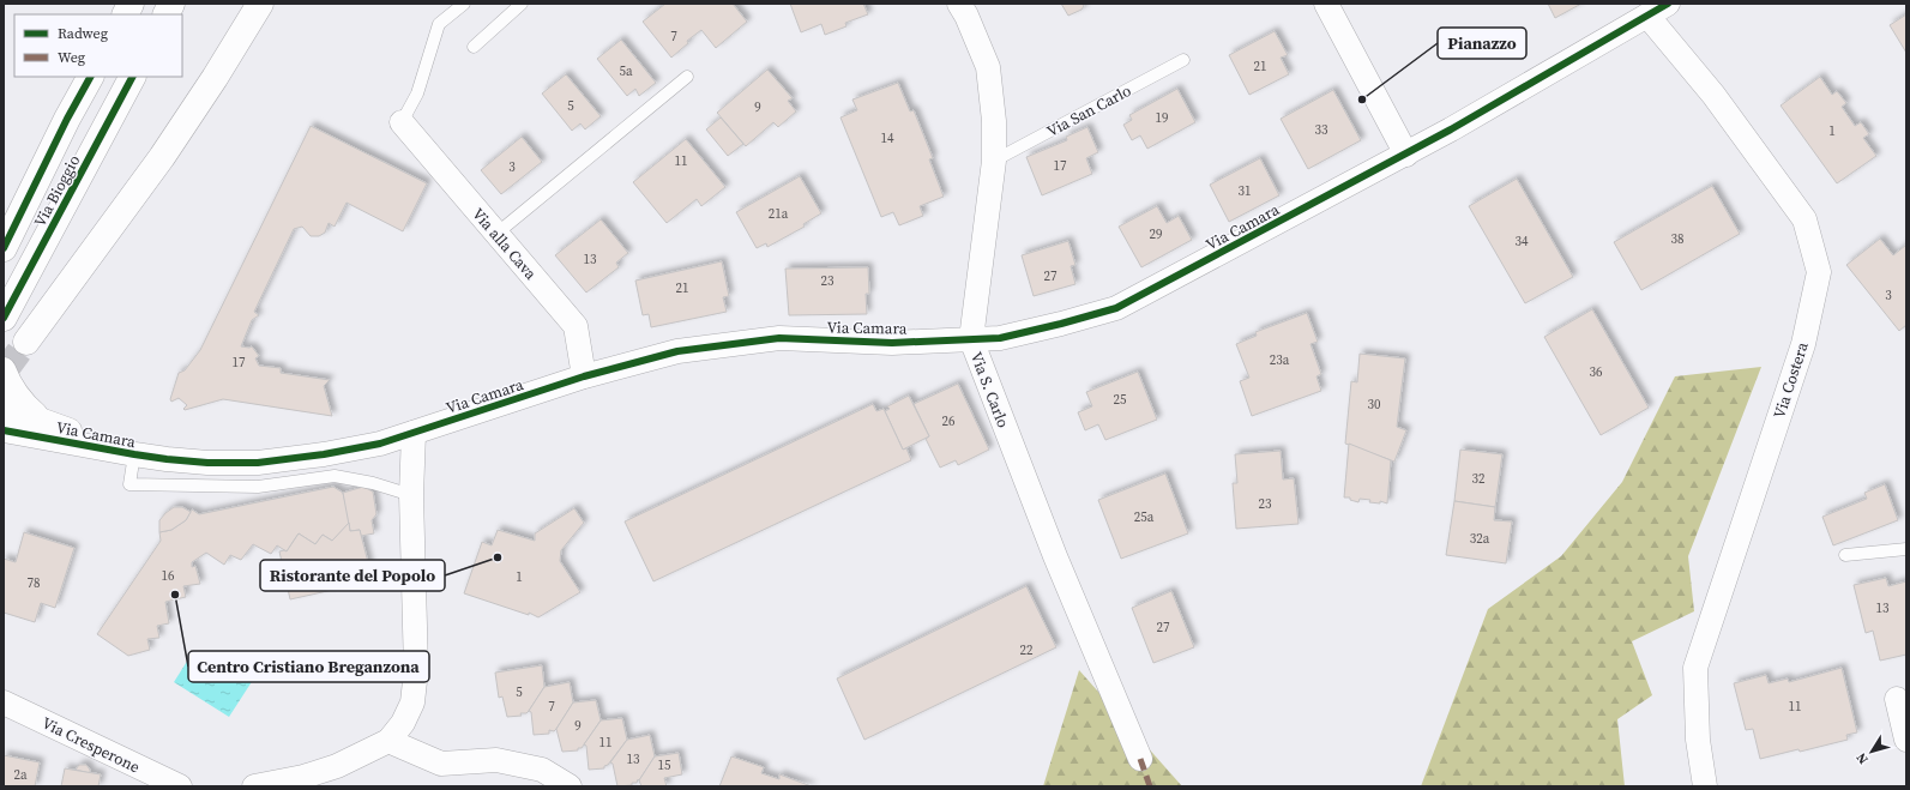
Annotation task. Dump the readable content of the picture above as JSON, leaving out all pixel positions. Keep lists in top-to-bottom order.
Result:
{
  "streets": {
    "main road": ["Via Bioggio"],
    "street": [
      "Via Camara",
      "Via alla Cava",
      "Via Costera",
      "Via S. Carlo",
      "Via Cresperone"
    ],
    "lane": ["Via San Carlo"]
  },
  "crossings": [
    ["Via San Carlo", "Via S. Carlo"],
    ["Via Camara", "Via alla Cava"],
    ["Via Camara", "Via Costera"],
    ["Via Camara", "Via S. Carlo"]
  ],
  "places": ["Pianazzo", "Ristorante del Popolo", "Centro Cristiano Breganzona"],
  "house_numbers": [
    "7",
    "21",
    "5a",
    "5",
    "9",
    "19",
    "33",
    "1",
    "14",
    "11",
    "17",
    "3",
    "31",
    "21a",
    "29",
    "38",
    "34",
    "13",
    "27",
    "23",
    "21",
    "3",
    "23a",
    "17",
    "36",
    "25",
    "30",
    "26",
    "32",
    "23",
    "25a",
    "32a",
    "16",
    "1",
    "78",
    "13",
    "27",
    "22",
    "5",
    "7",
    "11",
    "9",
    "11",
    "13",
    "15",
    "2a"
  ],
  "legend": ["Radweg", "Weg"],
  "north": "bottom left"
}
